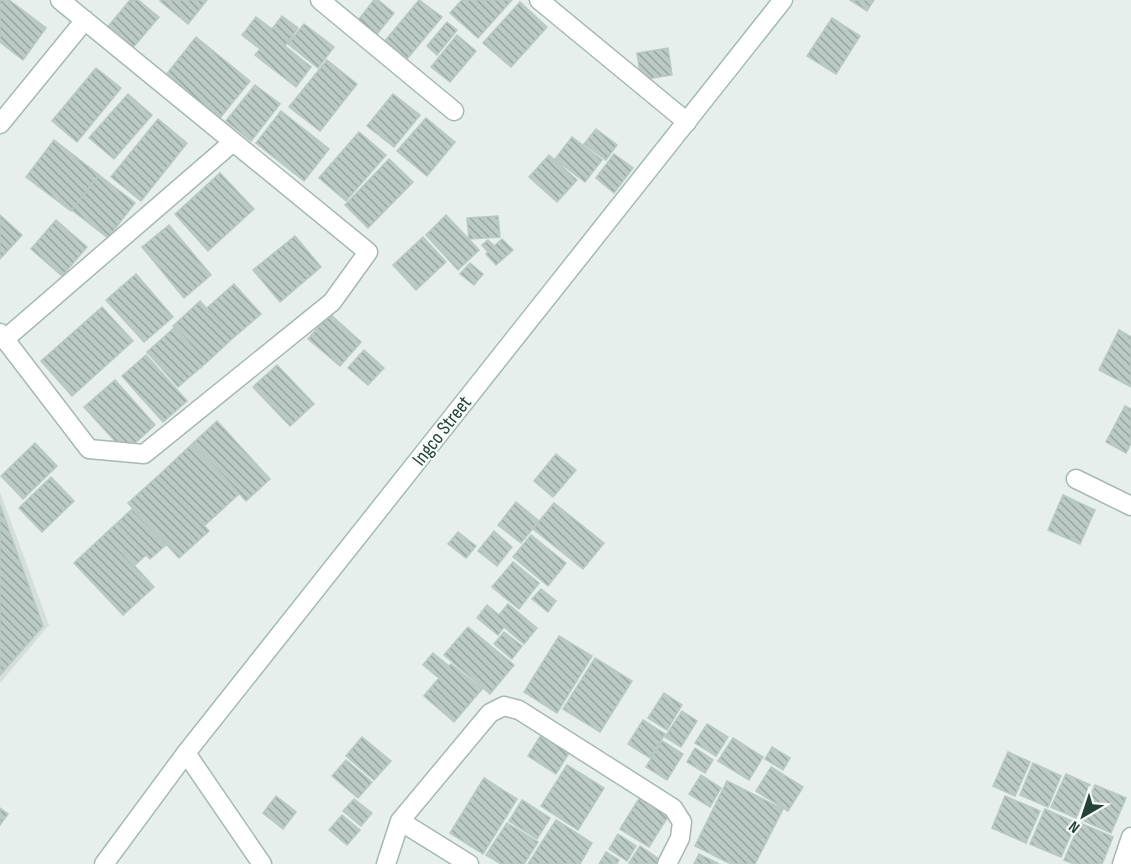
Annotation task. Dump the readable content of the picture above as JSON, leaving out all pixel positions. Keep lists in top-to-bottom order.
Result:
{
  "streets": {
    "street": ["Ingco Street"]
  },
  "north": "bottom left"
}
